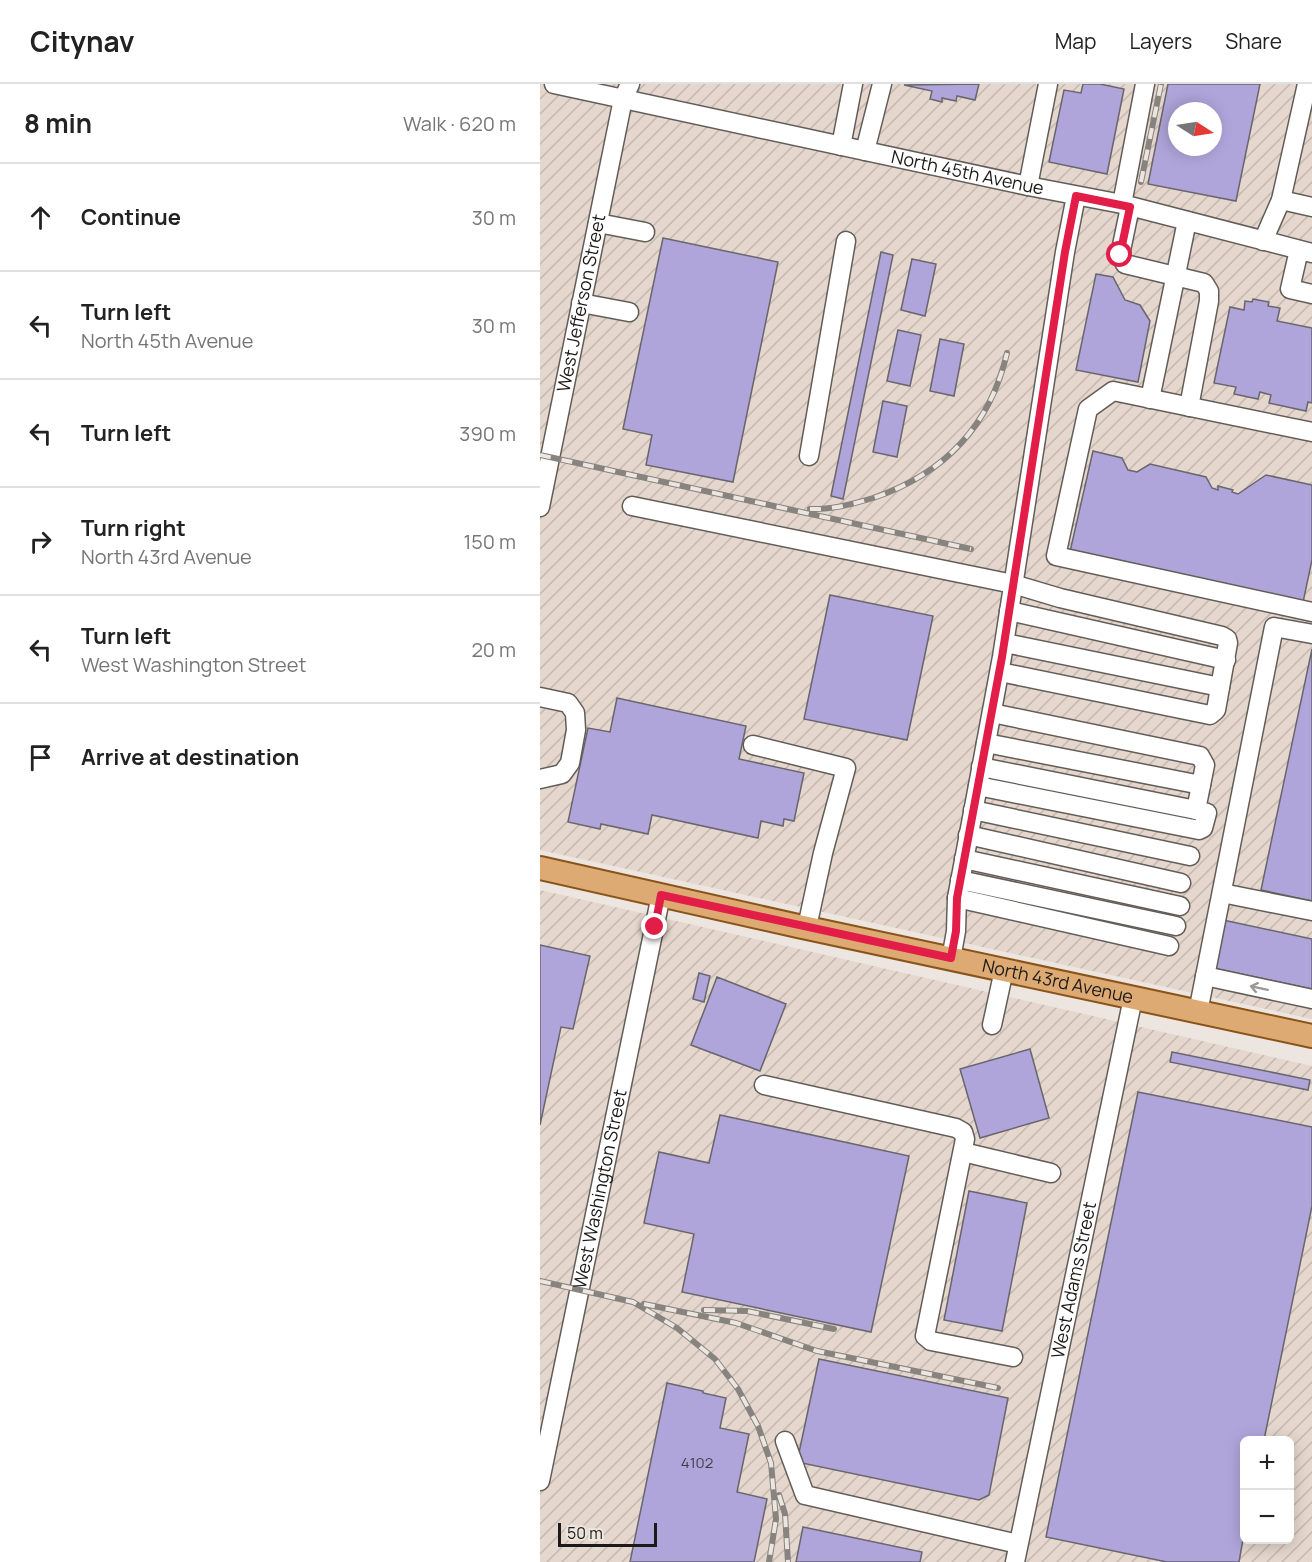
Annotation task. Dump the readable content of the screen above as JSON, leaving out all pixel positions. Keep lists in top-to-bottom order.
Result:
{
  "streets": {
    "main road": ["North 43rd Avenue"],
    "street": [
      "North 45th Avenue",
      "West Jefferson Street",
      "West Washington Street",
      "West Adams Street"
    ]
  },
  "crossings": [
    ["North 45th Avenue", "West Jefferson Street"],
    ["North 43rd Avenue", "West Washington Street"],
    ["North 43rd Avenue", "West Adams Street"]
  ],
  "house_numbers": ["4102"],
  "scale_bar": "50 m",
  "north": "right",
  "page": {
    "header": "Citynav",
    "nav": ["Map", "Layers", "Share"],
    "heading": ["8 min", "Walk · 620 m"],
    "list": [
      ["Continue", "30 m"],
      ["Turn left", "North 45th Avenue", "30 m"],
      ["Turn left", "390 m"],
      ["Turn right", "North 43rd Avenue", "150 m"],
      ["Turn left", "West Washington Street", "20 m"],
      "Arrive at destination"
    ],
    "map_buttons": ["+", "−"],
    "scale": "50 m"
  }
}
